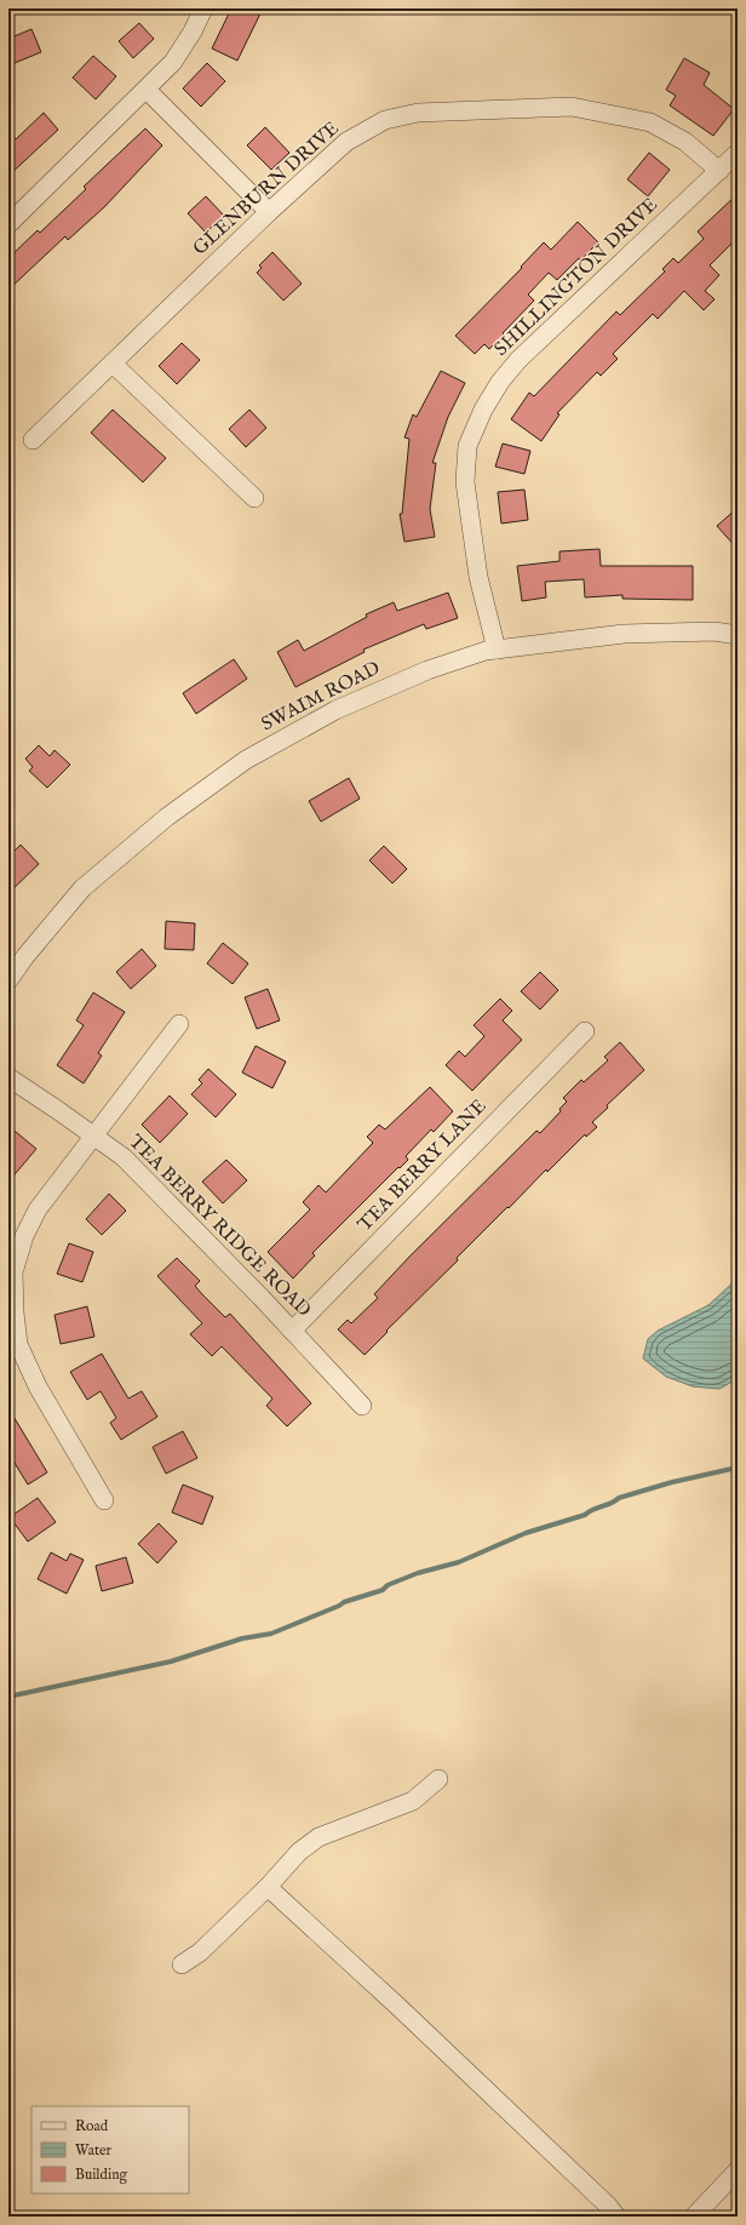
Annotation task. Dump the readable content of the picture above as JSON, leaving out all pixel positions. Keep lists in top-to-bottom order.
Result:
{
  "streets": {
    "street": [
      "GLENBURN DRIVE",
      "SHILLINGTON DRIVE",
      "SWAIM ROAD",
      "TEA BERRY LANE",
      "TEA BERRY RIDGE ROAD"
    ]
  },
  "crossings": [
    ["GLENBURN DRIVE", "SHILLINGTON DRIVE"],
    ["SHILLINGTON DRIVE", "SWAIM ROAD"],
    ["TEA BERRY LANE", "TEA BERRY RIDGE ROAD"]
  ],
  "legend": ["Road", "Water", "Building"]
}
